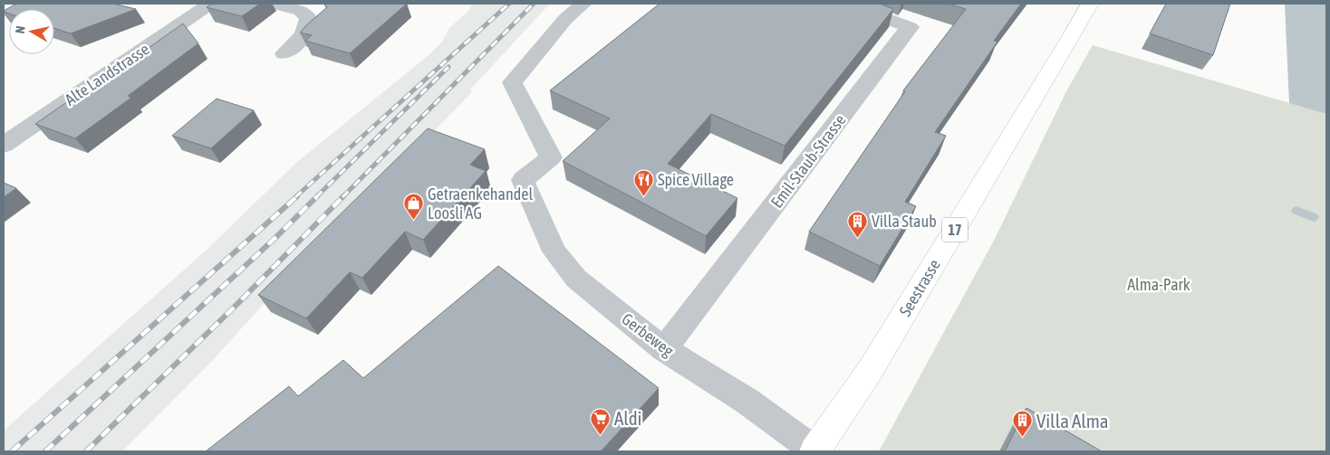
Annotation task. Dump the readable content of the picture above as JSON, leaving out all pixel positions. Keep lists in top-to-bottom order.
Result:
{
  "streets": {
    "main road": ["17", "Seestrasse"],
    "street": ["Alte Landstrasse", "Emil-Staub-Strasse", "Gerbeweg"]
  },
  "crossings": [
    ["Emil-Staub-Strasse", "Gerbeweg"],
    ["Seestrasse", "Gerbeweg"]
  ],
  "parks": ["Alma-Park"],
  "places": {
    "restaurant": ["Spice Village"],
    "shop": ["Getraenkehandel Loosli AG"],
    "building": ["Villa Staub", "Villa Alma"],
    "supermarket": ["Aldi"]
  },
  "north": "left"
}
